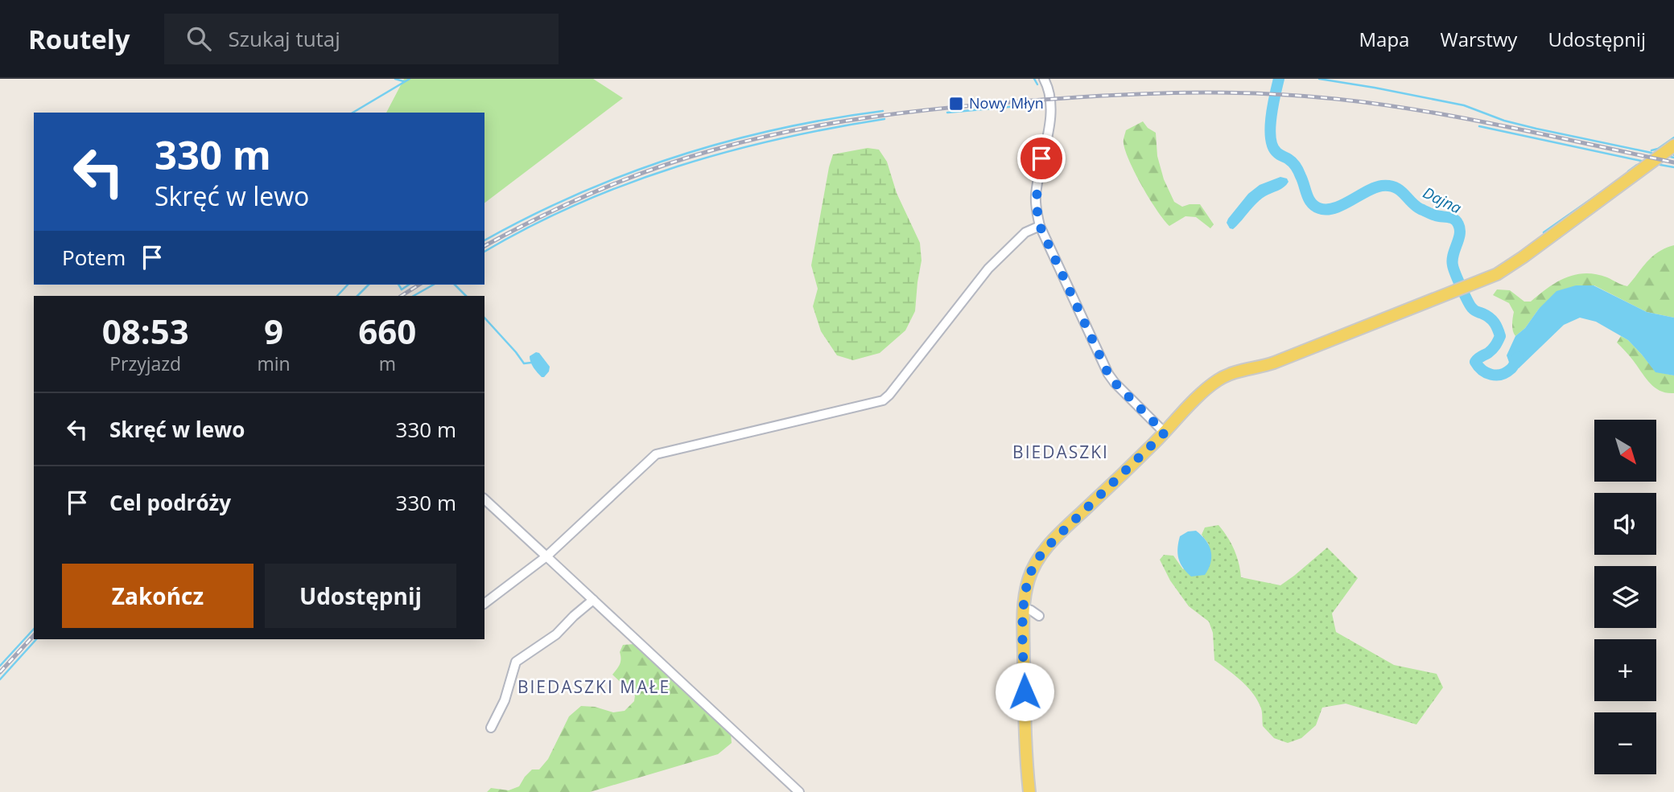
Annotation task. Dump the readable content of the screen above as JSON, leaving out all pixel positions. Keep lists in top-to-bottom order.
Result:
{
  "districts": ["BIEDASZKI", "BIEDASZKI MAŁE"],
  "water": ["Dajna"],
  "places": {
    "transit": ["Nowy Młyn"]
  },
  "north": "bottom right",
  "page": {
    "header": "Routely",
    "search": "Szukaj tutaj",
    "nav": ["Mapa", "Warstwy", "Udostępnij"],
    "turn": ["330 m", "Skręć w lewo"],
    "then": "Potem",
    "eta": [
      "08:53",
      "Przyjazd",
      "9",
      "min",
      "660",
      "m"
    ],
    "list": [
      {
        "name": "Skręć w lewo",
        "value": "330 m"
      },
      {
        "name": "Cel podróży",
        "value": "330 m"
      }
    ],
    "map_buttons": ["+", "−"],
    "buttons": ["Zakończ", "Udostępnij"]
  }
}
